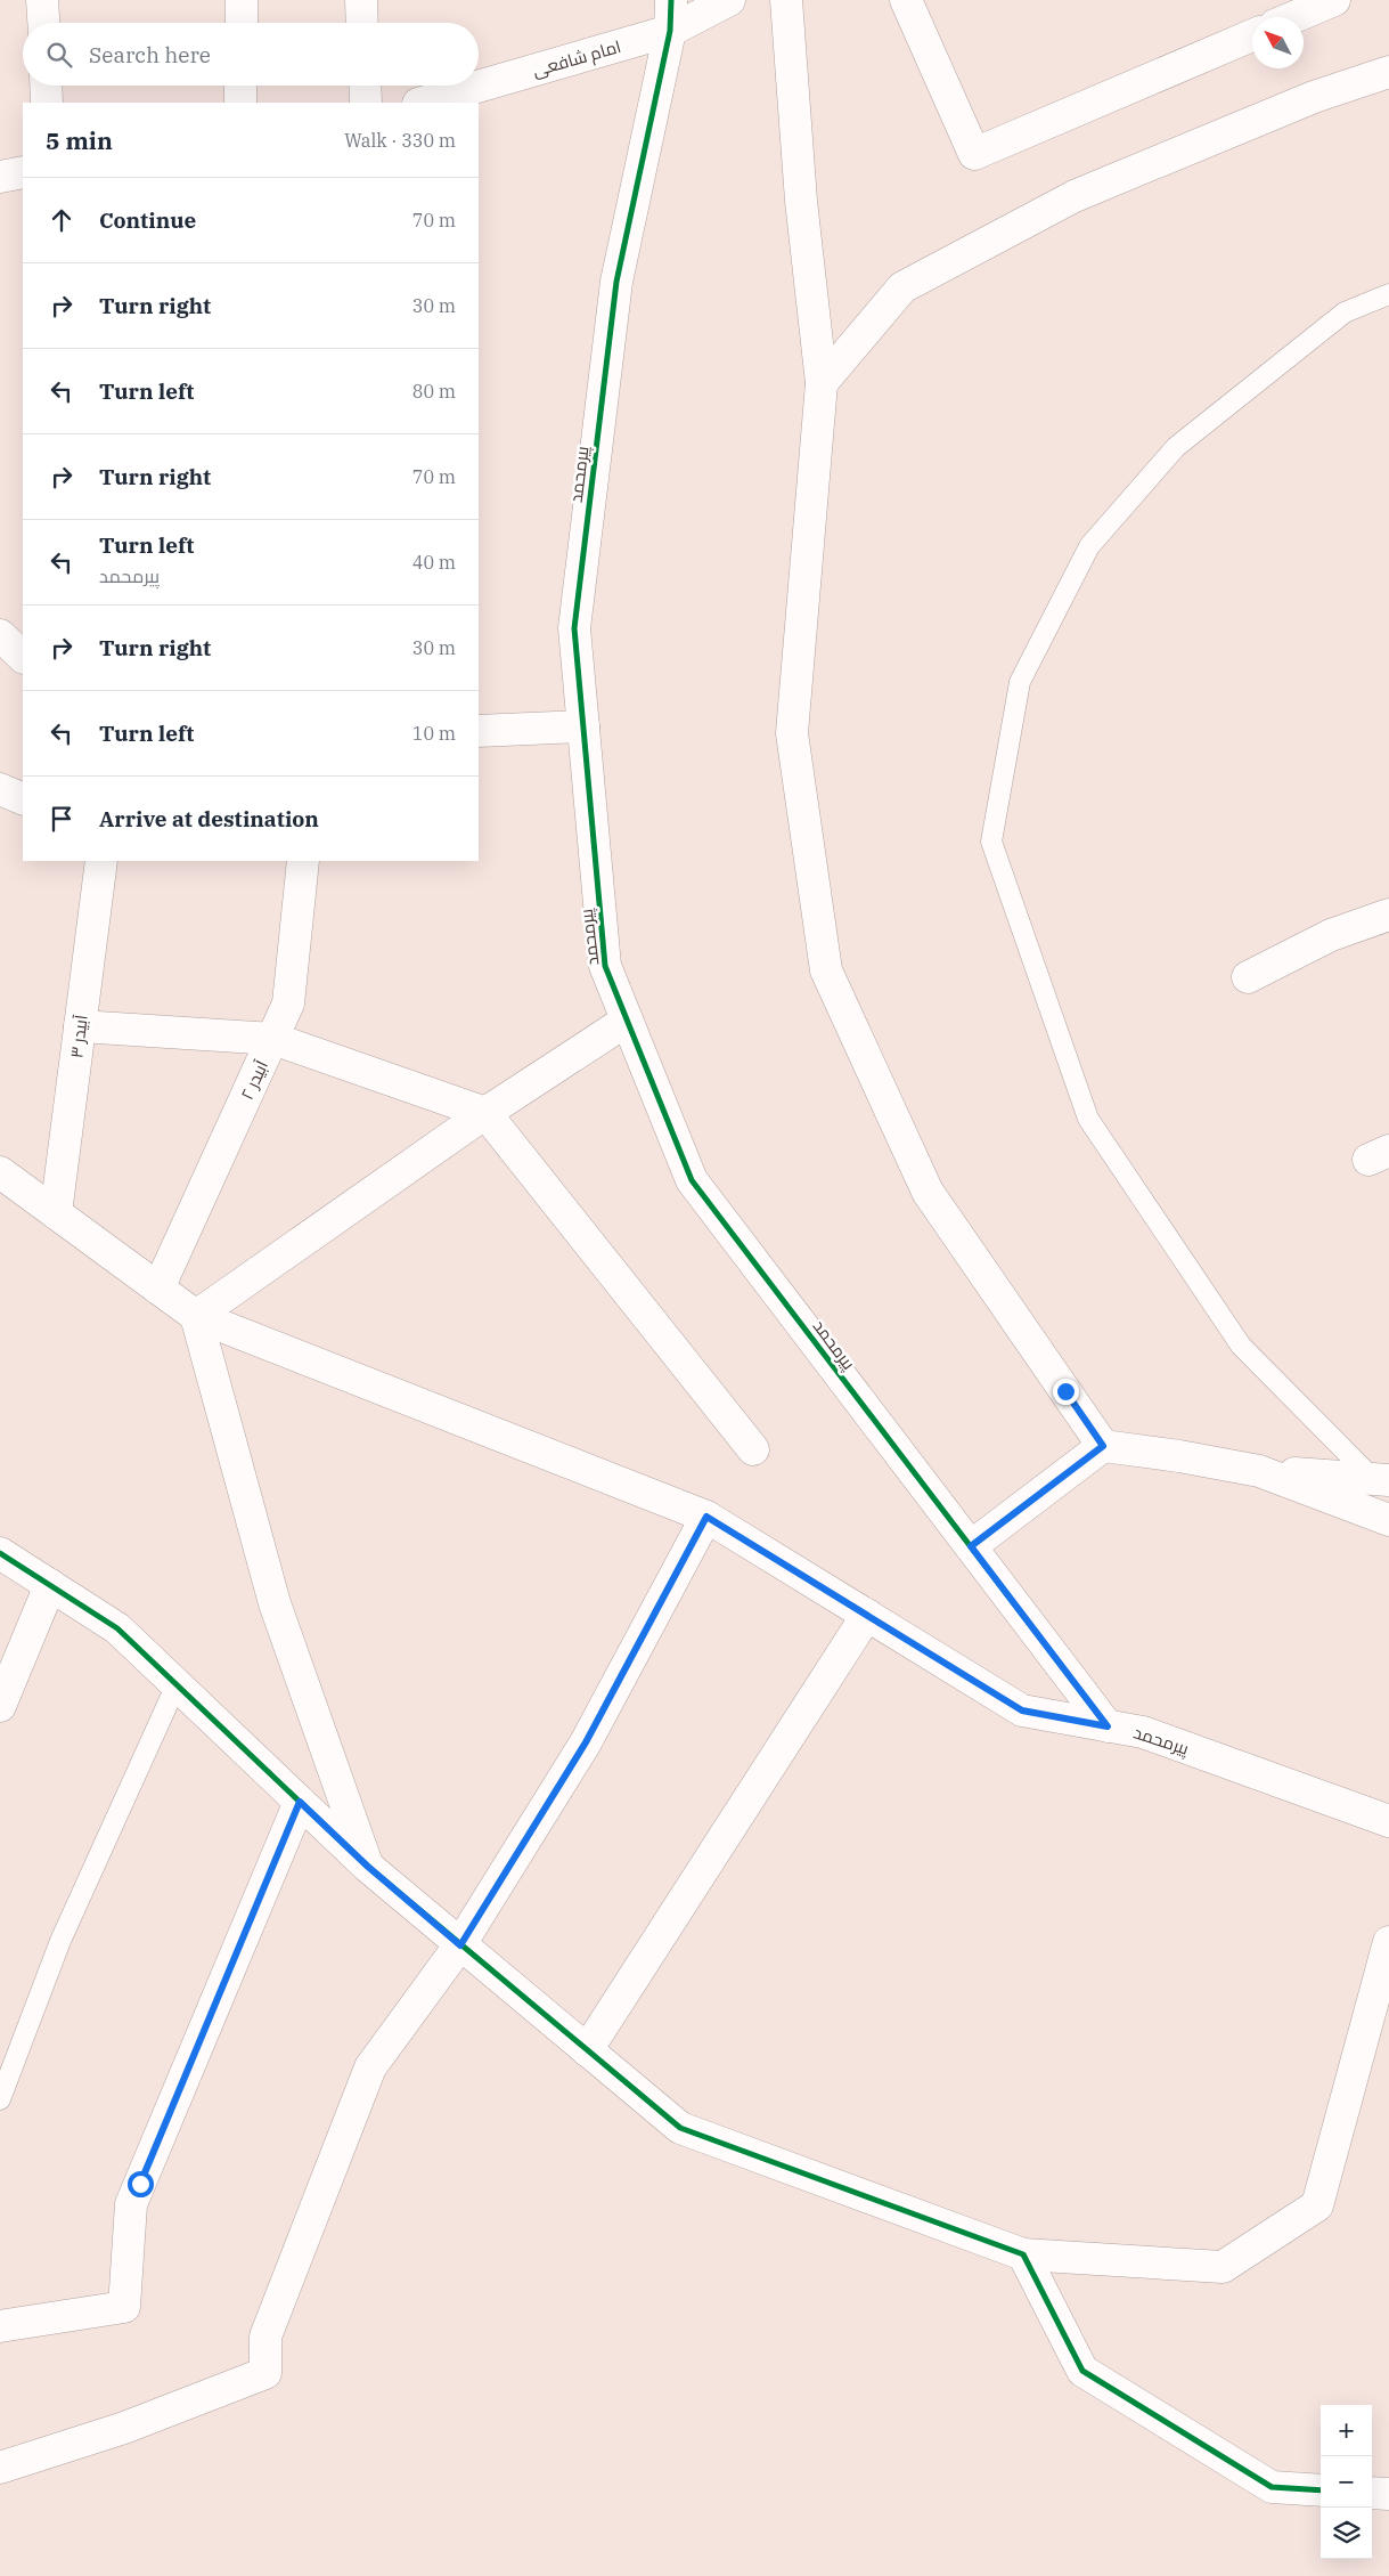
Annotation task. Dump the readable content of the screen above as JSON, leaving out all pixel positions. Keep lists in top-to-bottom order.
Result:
{
  "streets": {
    "street": [
      "امام شافعی",
      "پیرمحمد",
      "آبیدر ۳",
      "آبیدر ۲"
    ]
  },
  "crossings": [
    ["امام شافعی", "پیرمحمد"]
  ],
  "north": "top left",
  "page": {
    "search": "Search here",
    "heading": ["5 min", "Walk · 330 m"],
    "list": [
      ["Continue", "70 m"],
      ["Turn right", "30 m"],
      ["Turn left", "80 m"],
      ["Turn right", "70 m"],
      ["Turn left", "پیرمحمد", "40 m"],
      ["Turn right", "30 m"],
      ["Turn left", "10 m"],
      "Arrive at destination"
    ],
    "map_buttons": ["+", "−"]
  }
}
